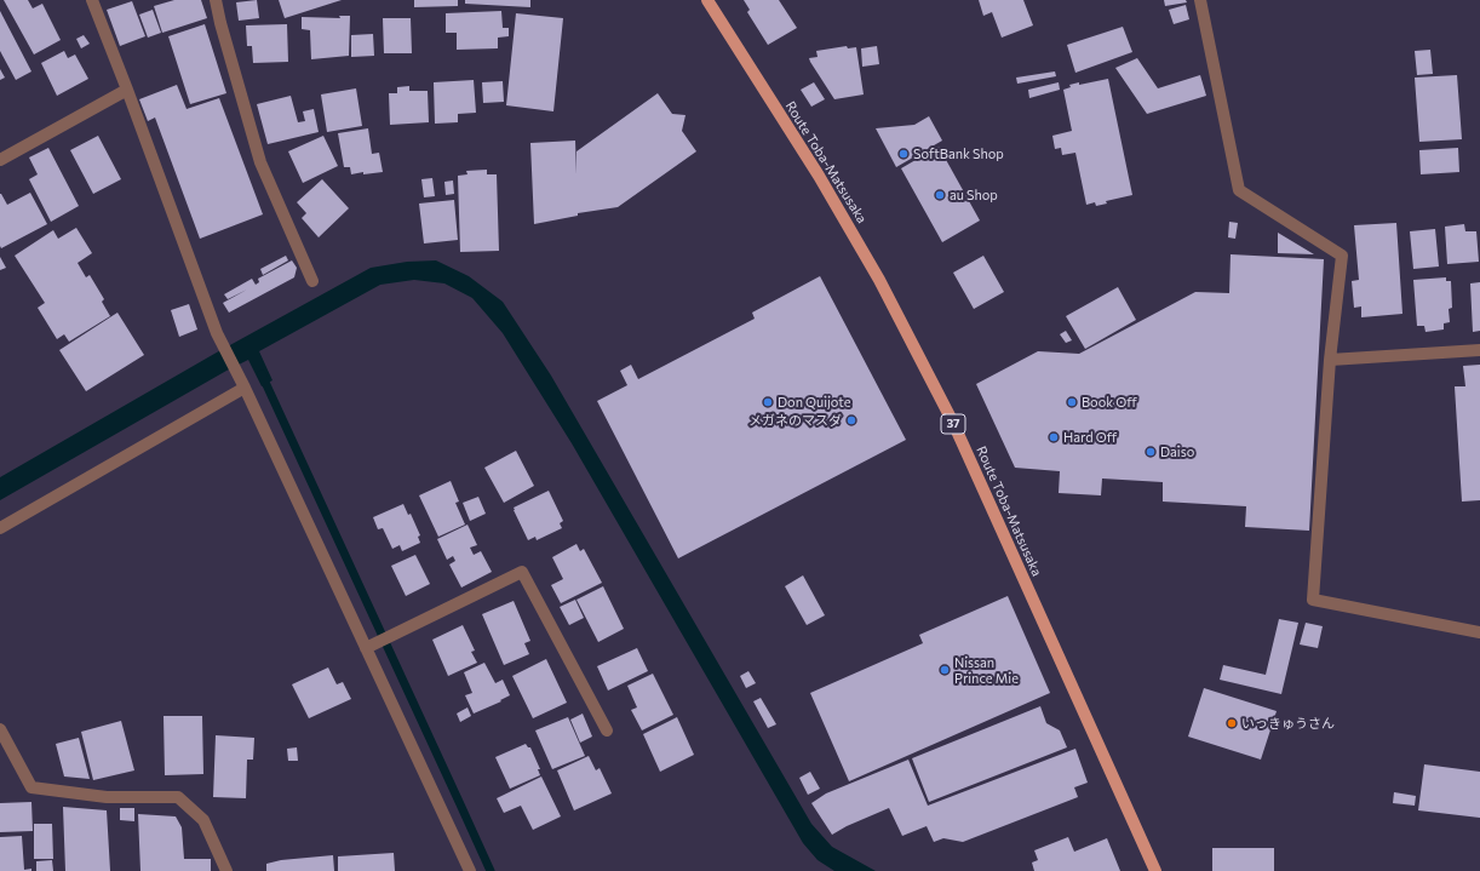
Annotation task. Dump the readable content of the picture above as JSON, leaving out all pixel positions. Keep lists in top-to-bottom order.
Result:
{
  "streets": {
    "main road": ["Route Toba-Matsusaka", "37"]
  },
  "places": [
    "SoftBank Shop",
    "au Shop",
    "Don Quijote",
    "Book Off",
    "メガネのマスダ",
    "Hard Off",
    "Daiso",
    "Nissan Prince Mie",
    "いっきゅうさん"
  ]
}
